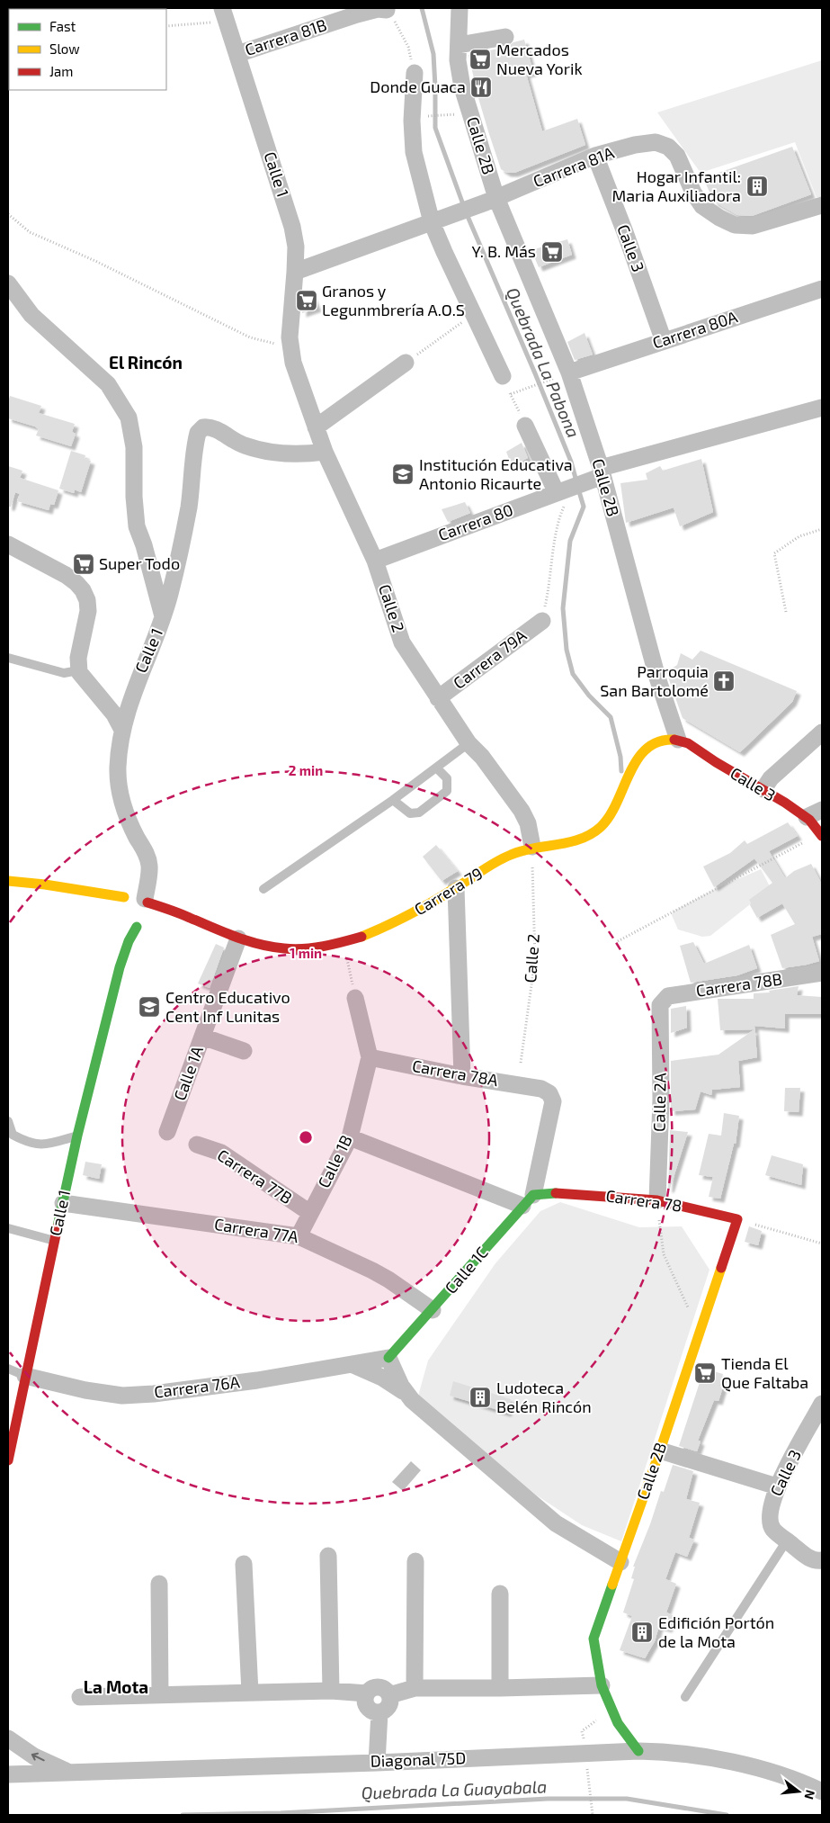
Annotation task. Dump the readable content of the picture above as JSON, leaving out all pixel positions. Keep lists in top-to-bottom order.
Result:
{
  "streets": {
    "main road": [
      "Calle 2B",
      "Calle 1",
      "Calle 3",
      "Carrera 79",
      "Carrera 78",
      "Calle 1C"
    ],
    "street": [
      "Carrera 81B",
      "Carrera 81A",
      "Carrera 80A",
      "Carrera 80",
      "Calle 2",
      "Carrera 79A",
      "Carrera 78B",
      "Calle 1A",
      "Carrera 78A",
      "Calle 2A",
      "Calle 1B",
      "Carrera 77B",
      "Carrera 77A",
      "Carrera 76A",
      "Diagonal 75D"
    ]
  },
  "crossings": [
    ["Carrera 81B", "Calle 1"],
    ["Calle 2B", "Carrera 81A"],
    ["Calle 2B", "Calle 3"],
    ["Calle 2B", "Carrera 80A"],
    ["Calle 2B", "Carrera 80"],
    ["Calle 2B", "Carrera 79"],
    ["Calle 2B", "Carrera 78"],
    ["Calle 2B", "Diagonal 75D"],
    ["Carrera 81A", "Calle 1"],
    ["Carrera 81A", "Calle 3"],
    ["Calle 1", "Calle 2"],
    ["Calle 1", "Carrera 79"],
    ["Calle 1", "Carrera 77A"],
    ["Calle 1", "Carrera 76A"],
    ["Calle 3", "Carrera 80A"],
    ["Calle 3", "Carrera 79"],
    ["Carrera 80", "Calle 2"],
    ["Calle 2", "Carrera 79A"],
    ["Calle 2", "Carrera 79"],
    ["Carrera 79", "Calle 1A"],
    ["Carrera 78B", "Calle 2A"],
    ["Carrera 78A", "Calle 1B"],
    ["Carrera 78A", "Carrera 78"],
    ["Carrera 78A", "Calle 1C"],
    ["Calle 2A", "Carrera 78"],
    ["Calle 1B", "Carrera 77B"],
    ["Calle 1B", "Carrera 78"],
    ["Calle 1B", "Carrera 77A"],
    ["Carrera 78", "Calle 1C"],
    ["Carrera 77A", "Calle 1C"],
    ["Calle 1C", "Carrera 76A"]
  ],
  "districts": ["El Rincón", "La Mota"],
  "water": ["Quebrada La Pabona", "Quebrada La Guayabala"],
  "places": {
    "supermarket": [
      "Mercados Nueva Yorik",
      "Y. B. Más",
      "Granos y Legunmbrería A.O.S",
      "Super Todo",
      "Tienda El Que Faltaba"
    ],
    "restaurant": ["Donde Guaca"],
    "building": ["Hogar Infantil: Maria Auxiliadora", "Ludoteca Belén Rincón", "Edifición Portón de la Mota"],
    "school or university": ["Institución Educativa Antonio Ricaurte", "Centro Educativo Cent Inf Lunitas"],
    "church": ["Parroquia San Bartolomé"]
  },
  "legend": ["Fast", "Slow", "Jam"],
  "north": "right",
  "rings": ["2 min", "1 min"]
}
